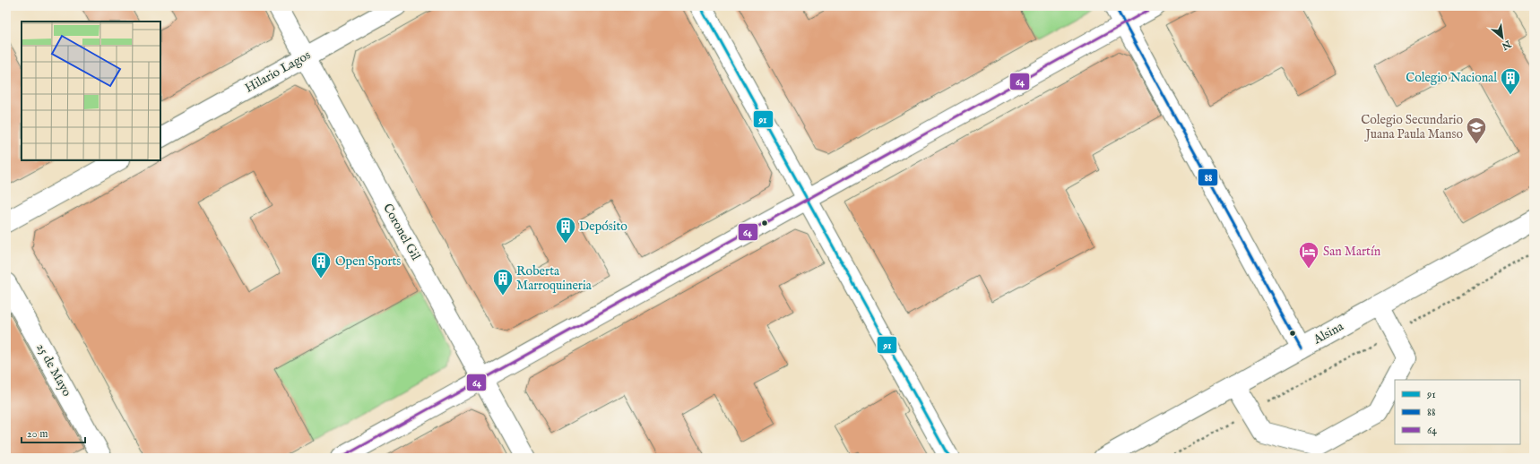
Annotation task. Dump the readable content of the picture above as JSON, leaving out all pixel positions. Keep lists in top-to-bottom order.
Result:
{
  "streets": {
    "street": [
      "Hilario Lagos",
      "Coronel Gil",
      "Alsina",
      "25 de Mayo"
    ]
  },
  "crossings": [
    ["Hilario Lagos", "Coronel Gil"]
  ],
  "places": {
    "building": [
      "Colegio Nacional",
      "Depósito",
      "Open Sports",
      "Roberta Marroquineria"
    ],
    "school or university": ["Colegio Secundario Juana Paula Manso"],
    "hotel": ["San Martín"]
  },
  "lines": ["transit line 91", "transit line 88", "transit line 64"],
  "legend": ["91", "88", "64"],
  "scale_bar": "20 m",
  "north": "bottom right"
}
